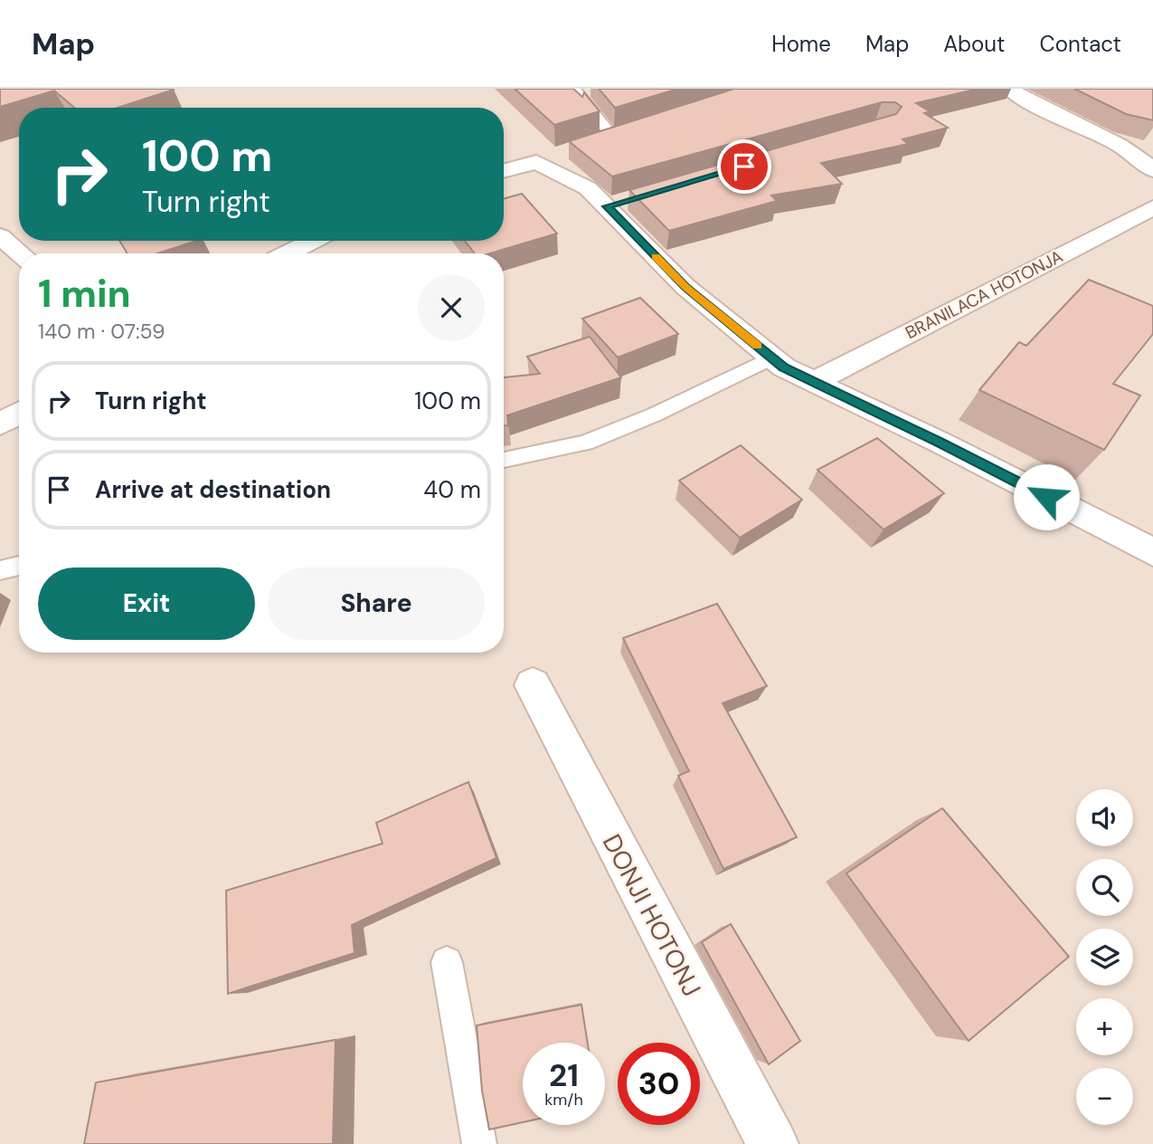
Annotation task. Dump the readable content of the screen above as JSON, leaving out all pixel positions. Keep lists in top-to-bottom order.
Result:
{
  "streets": {
    "street": ["BRANILACA HOTONJA", "DONJI HOTONJ"]
  },
  "page": {
    "header": "Map",
    "nav": [
      "Home",
      "Map",
      "About",
      "Contact"
    ],
    "turn": ["100 m", "Turn right"],
    "heading": ["1 min", "140 m · 07:59"],
    "list": [
      {
        "name": "Turn right",
        "value": "100 m"
      },
      {
        "name": "Arrive at destination",
        "value": "40 m"
      }
    ],
    "buttons": ["Exit", "Share"],
    "map_buttons": ["+", "−"],
    "speed": "21 km/h",
    "limit": "30"
  }
}
